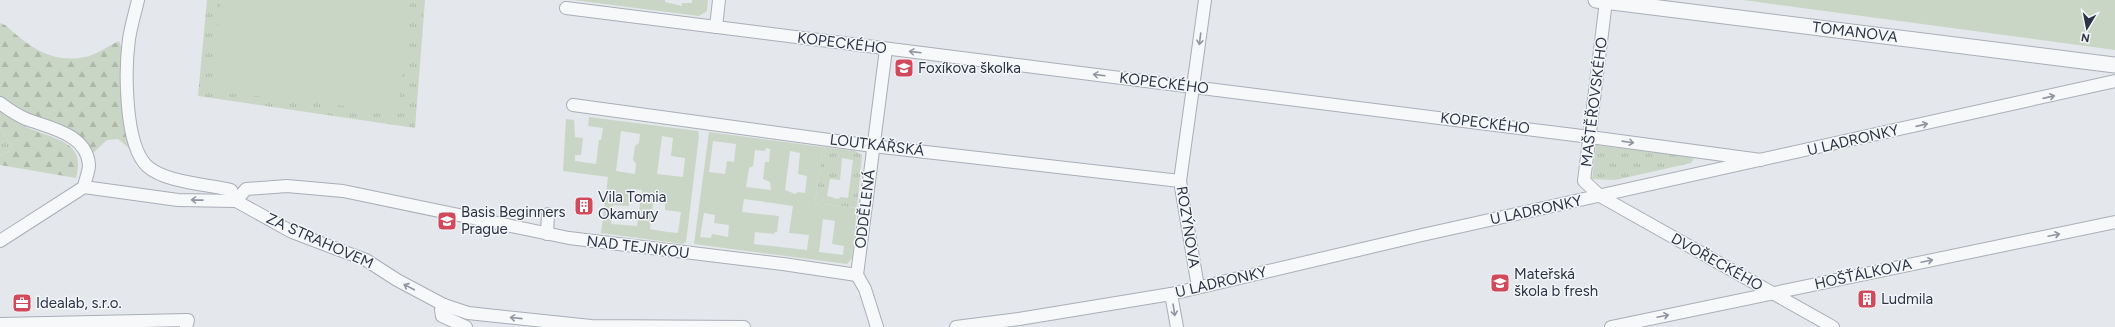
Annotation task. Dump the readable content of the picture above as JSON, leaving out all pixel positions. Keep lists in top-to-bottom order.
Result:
{
  "streets": {
    "street": [
      "TOMANOVA",
      "KOPECKÉHO",
      "MAŠTĚŘOVSKÉHO",
      "U LADRONKY",
      "LOUTKÁŘSKÁ",
      "ODDĚLENÁ",
      "ROZÝNOVA",
      "ZA STRAHOVEM",
      "NAD TEJNKOU",
      "DVOŘECKÉHO",
      "HOŠŤÁLKOVA"
    ]
  },
  "crossings": [
    ["TOMANOVA", "MAŠTĚŘOVSKÉHO"],
    ["KOPECKÉHO", "MAŠTĚŘOVSKÉHO"],
    ["KOPECKÉHO", "U LADRONKY"],
    ["KOPECKÉHO", "ODDĚLENÁ"],
    ["KOPECKÉHO", "ROZÝNOVA"],
    ["MAŠTĚŘOVSKÉHO", "U LADRONKY"],
    ["MAŠTĚŘOVSKÉHO", "DVOŘECKÉHO"],
    ["U LADRONKY", "ROZÝNOVA"],
    ["U LADRONKY", "DVOŘECKÉHO"],
    ["LOUTKÁŘSKÁ", "ODDĚLENÁ"],
    ["LOUTKÁŘSKÁ", "ROZÝNOVA"],
    ["ODDĚLENÁ", "NAD TEJNKOU"],
    ["ZA STRAHOVEM", "NAD TEJNKOU"],
    ["DVOŘECKÉHO", "HOŠŤÁLKOVA"]
  ],
  "one_way": ["ZA STRAHOVEM", "HOŠŤÁLKOVA"],
  "places": {
    "school or university": ["Foxíkova školka", "Basis Beginners Prague", "Mateřská škola b fresh"],
    "building": ["Vila Tomia Okamury", "Ludmila"],
    "office": ["Idealab, s.r.o."]
  },
  "north": "bottom"
}
